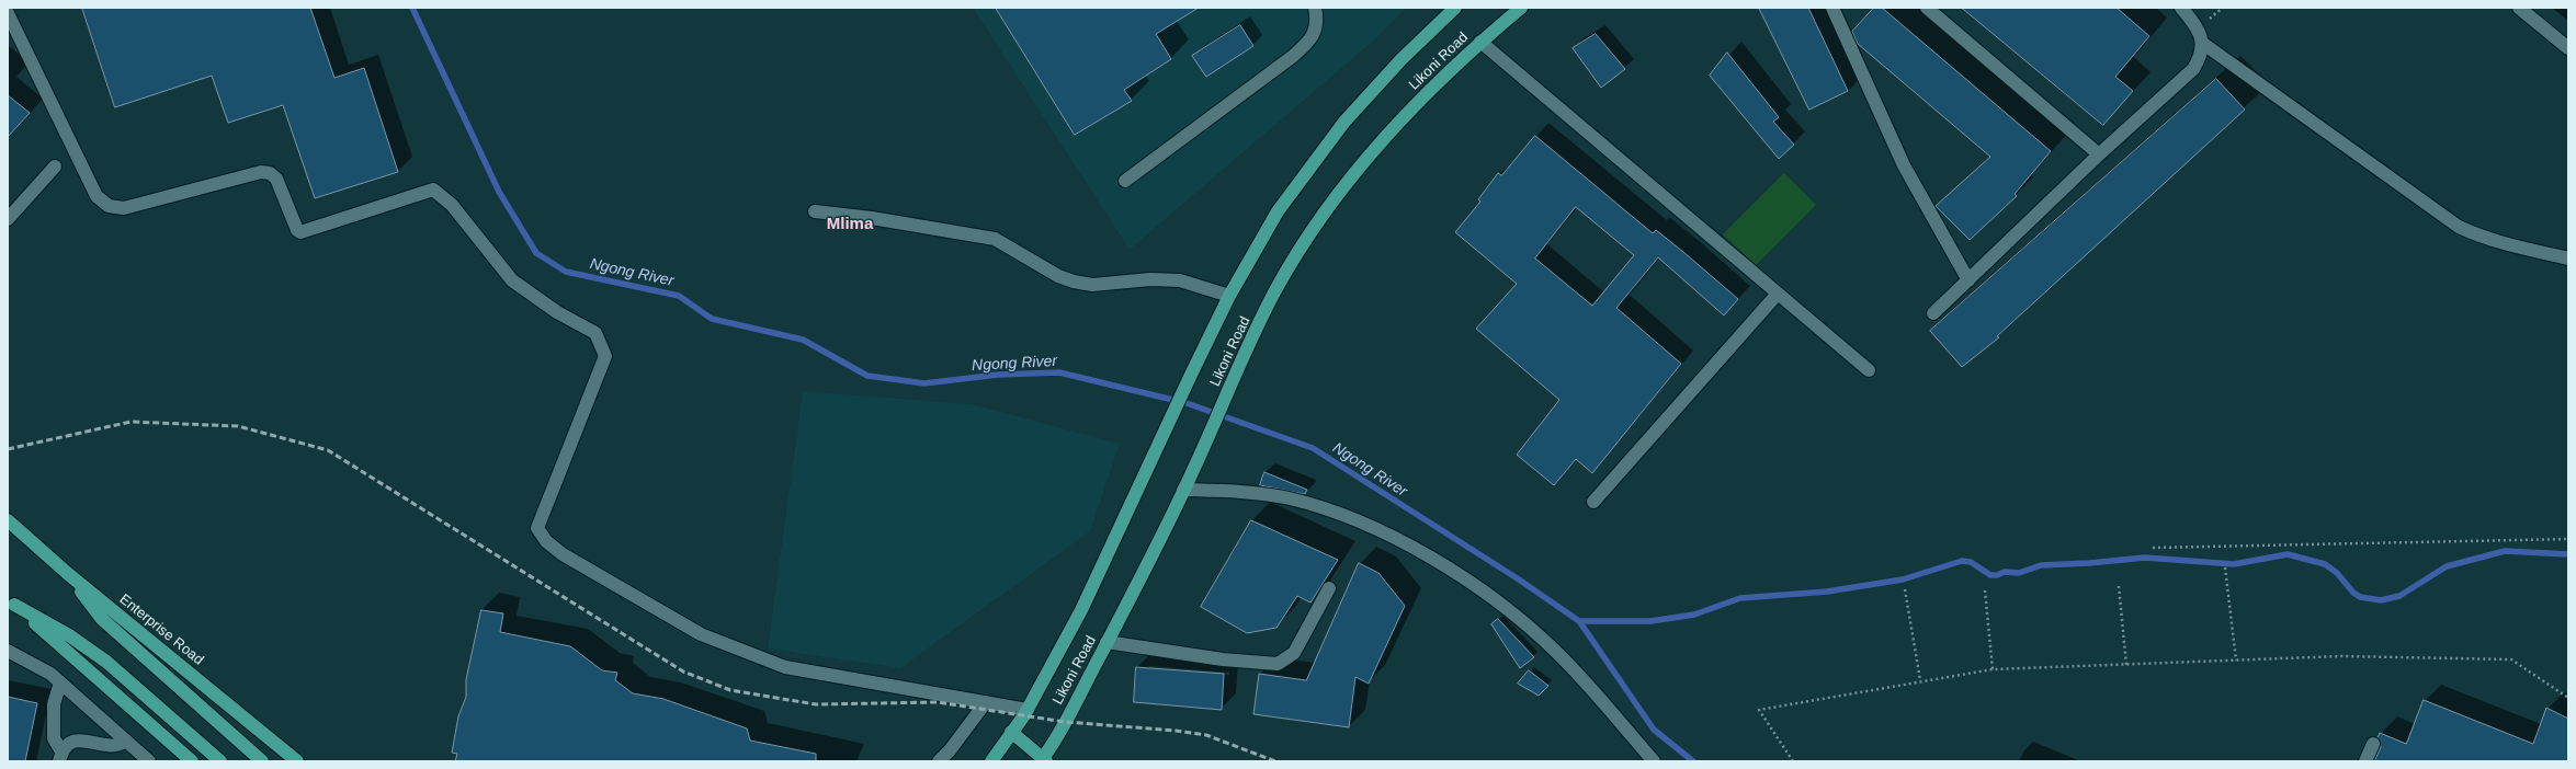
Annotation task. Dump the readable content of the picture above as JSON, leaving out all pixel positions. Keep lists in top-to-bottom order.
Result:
{
  "streets": {
    "main road": ["Likoni Road", "Enterprise Road"]
  },
  "districts": ["Mlima"],
  "water": ["Ngong River"]
}
